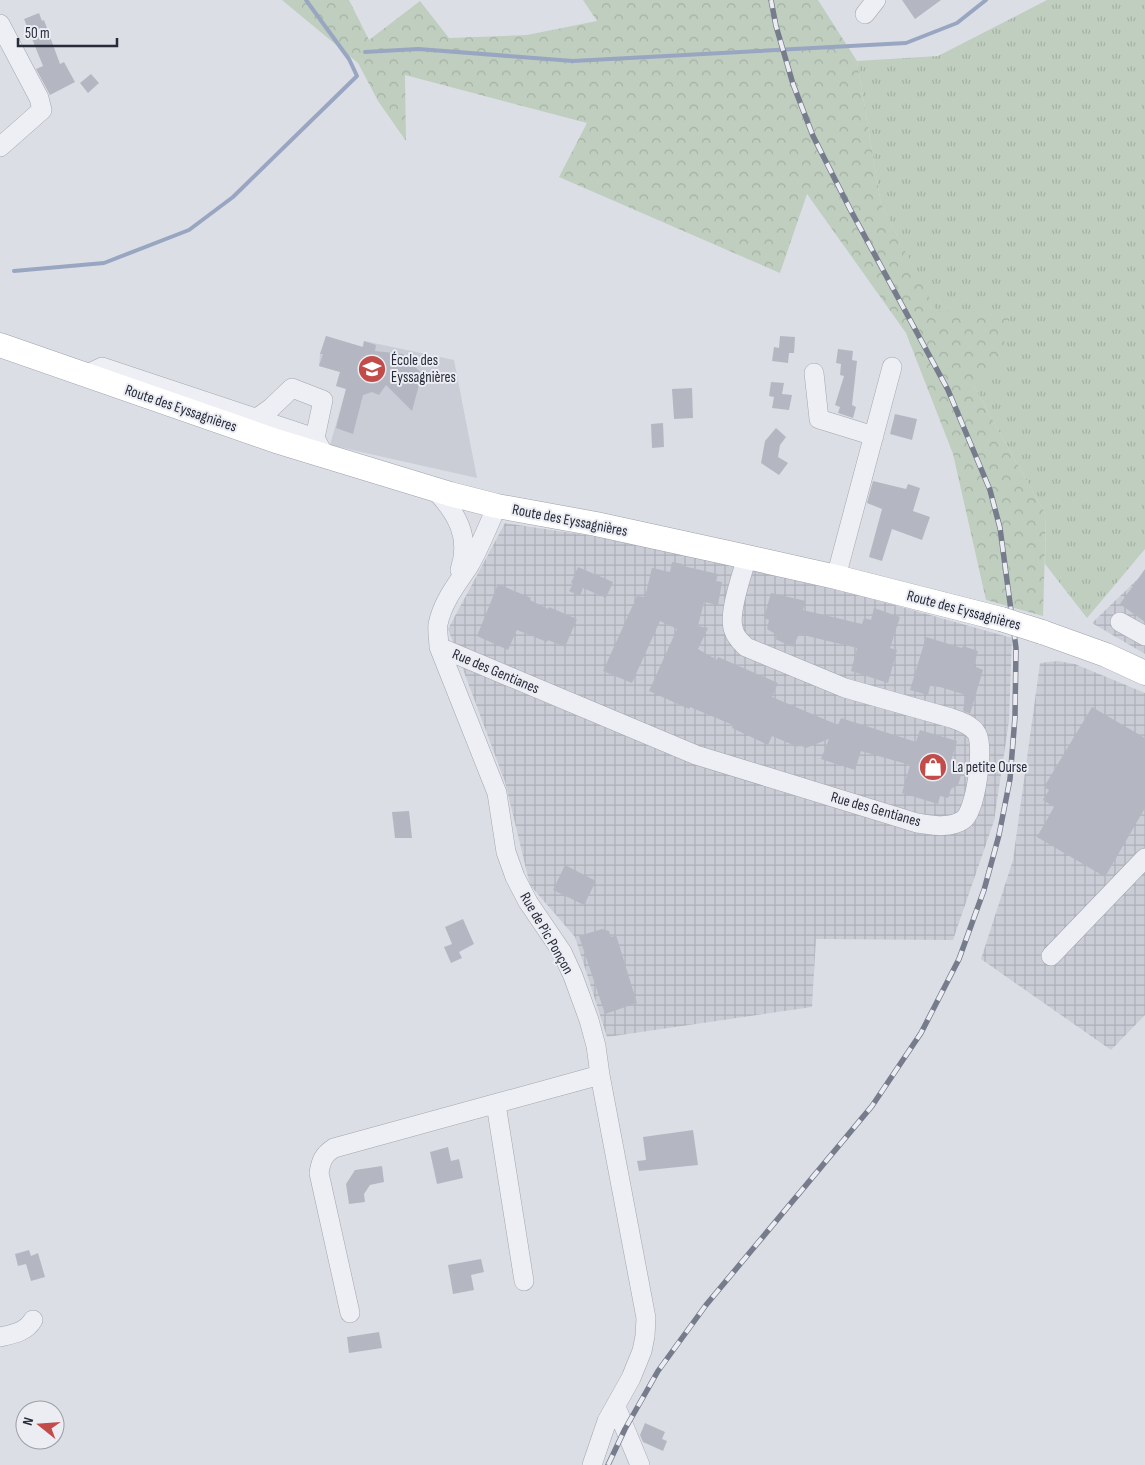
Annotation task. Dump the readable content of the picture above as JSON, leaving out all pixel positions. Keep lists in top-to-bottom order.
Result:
{
  "streets": {
    "main road": ["Route des Eyssagnières"],
    "street": ["Rue des Gentianes", "Rue de Pic Ponçon"]
  },
  "crossings": [
    ["Route des Eyssagnières", "Rue des Gentianes"],
    ["Route des Eyssagnières", "Rue de Pic Ponçon"],
    ["Rue des Gentianes", "Rue de Pic Ponçon"]
  ],
  "places": {
    "school or university": ["École des Eyssagnières"],
    "shop": ["La petite Ourse"]
  },
  "scale_bar": "50 m",
  "north": "left"
}
